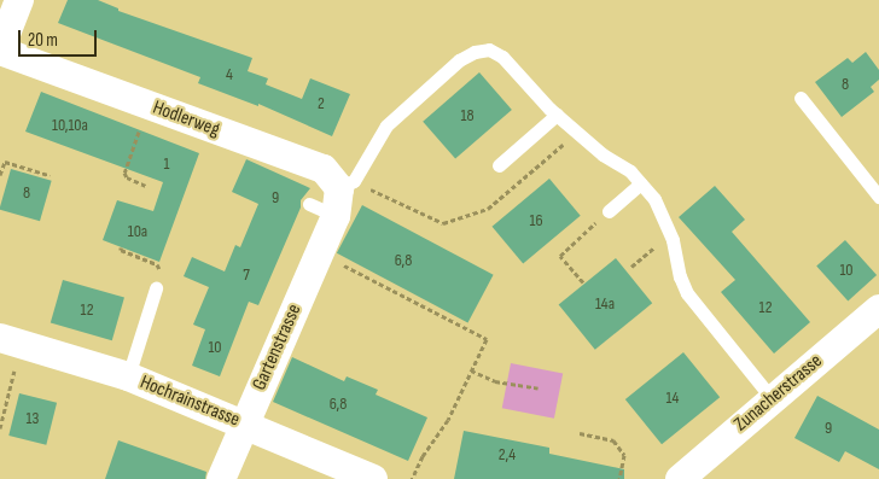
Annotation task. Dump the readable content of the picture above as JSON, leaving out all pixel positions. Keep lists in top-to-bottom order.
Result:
{
  "streets": {
    "street": [
      "Hodlerweg",
      "Gartenstrasse",
      "Zunacherstrasse",
      "Hochrainstrasse"
    ]
  },
  "crossings": [
    ["Hodlerweg", "Gartenstrasse"],
    ["Gartenstrasse", "Hochrainstrasse"]
  ],
  "house_numbers": [
    "4",
    "8",
    "2",
    "18",
    "10,10a",
    "1",
    "8",
    "9",
    "16",
    "10a",
    "6,8",
    "10",
    "7",
    "14a",
    "12",
    "12",
    "10",
    "14",
    "6,8",
    "13",
    "9",
    "2,4"
  ],
  "scale_bar": "20 m"
}
